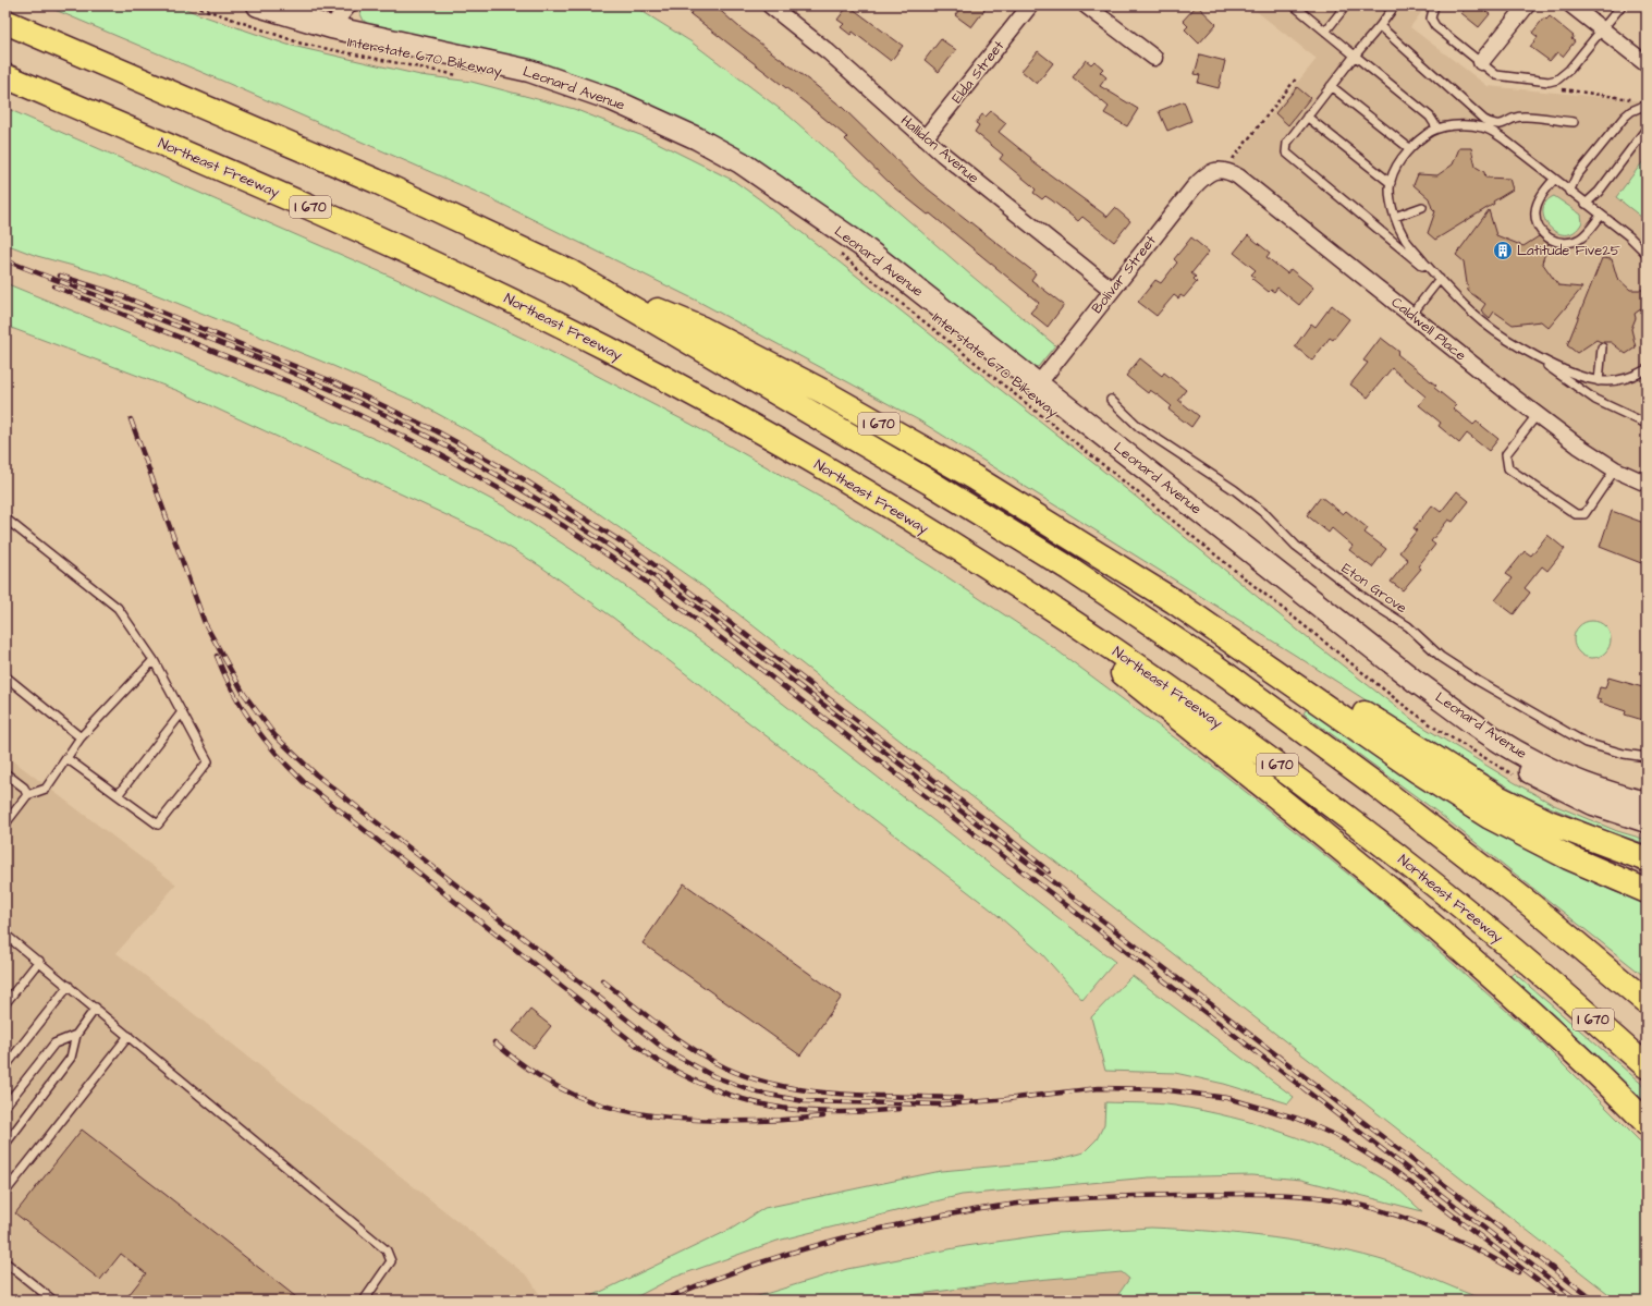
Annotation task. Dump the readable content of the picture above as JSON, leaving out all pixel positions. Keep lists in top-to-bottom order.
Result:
{
  "streets": {
    "highway": ["Northeast Freeway", "I 670"],
    "street": [
      "Elda Street",
      "Leonard Avenue",
      "Hallidon Avenue",
      "Bolivar Street",
      "Caldwell Place"
    ],
    "lane": ["Eton Grove"],
    "path": ["Interstate 670 Bikeway"]
  },
  "crossings": [
    ["Elda Street", "Hallidon Avenue"],
    ["Leonard Avenue", "Bolivar Street"],
    ["Hallidon Avenue", "Bolivar Street"],
    ["Bolivar Street", "Caldwell Place"]
  ],
  "places": {
    "building": ["Latitude Five25"]
  }
}
